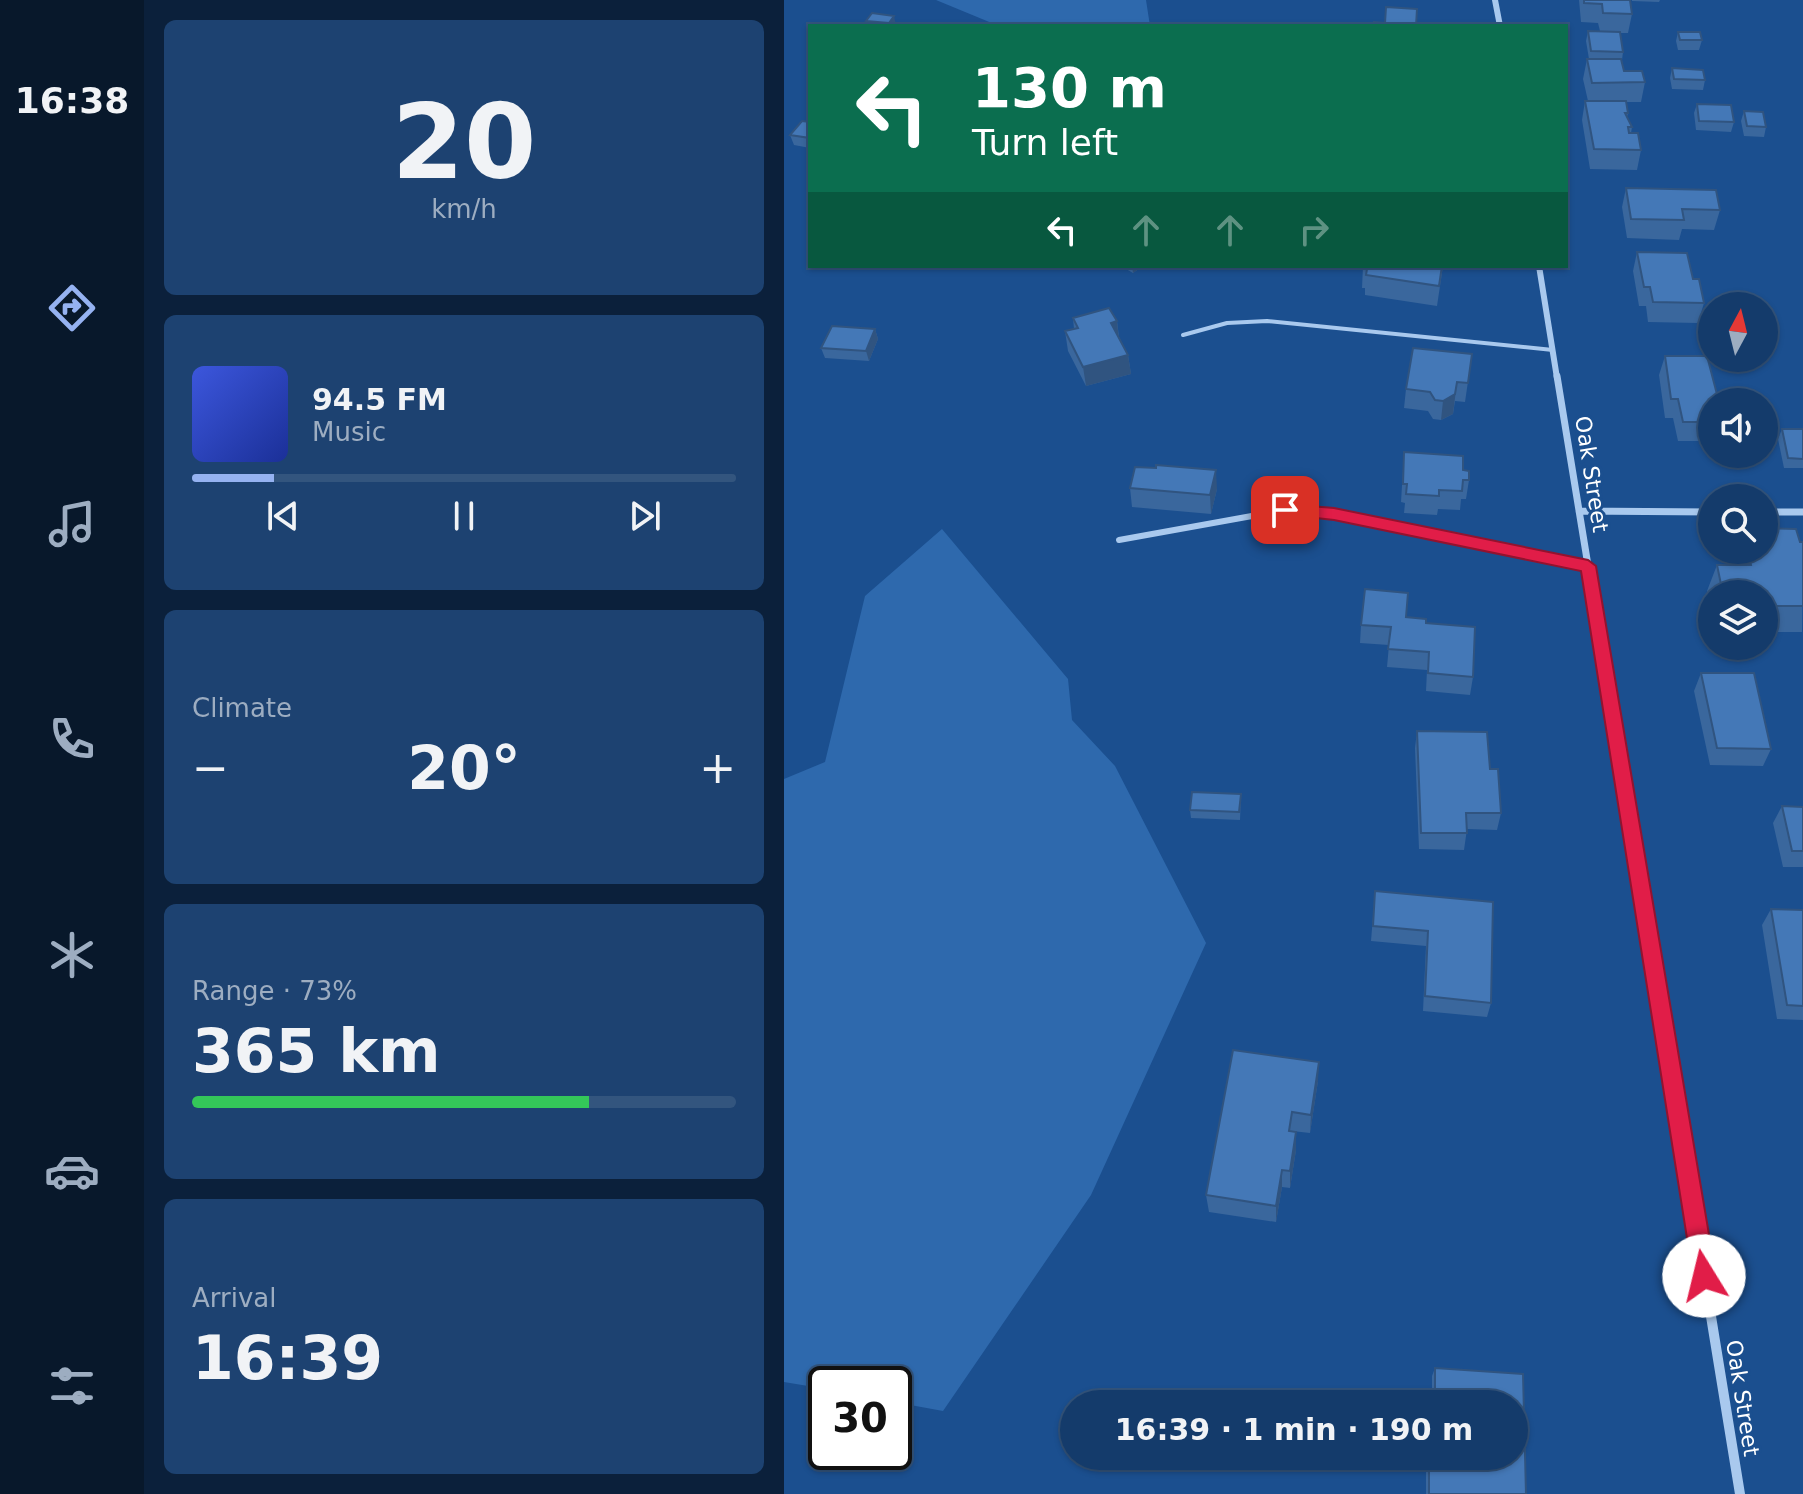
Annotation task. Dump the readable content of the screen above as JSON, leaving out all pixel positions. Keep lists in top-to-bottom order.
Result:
{
  "streets": {
    "street": ["Oak Street"]
  },
  "north": "top",
  "page": {
    "tabs": "16:38",
    "tile": [
      ["20", "km/h"],
      "Climate",
      ["Range · 73%", "365 km"],
      ["Arrival", "16:39"]
    ],
    "turn": ["130 m", "Turn left"],
    "song": ["94.5 FM", "Music"],
    "heat": ["−", "20°", "+"],
    "limit": "30",
    "trip": "16:39 · 1 min · 190 m"
  }
}
